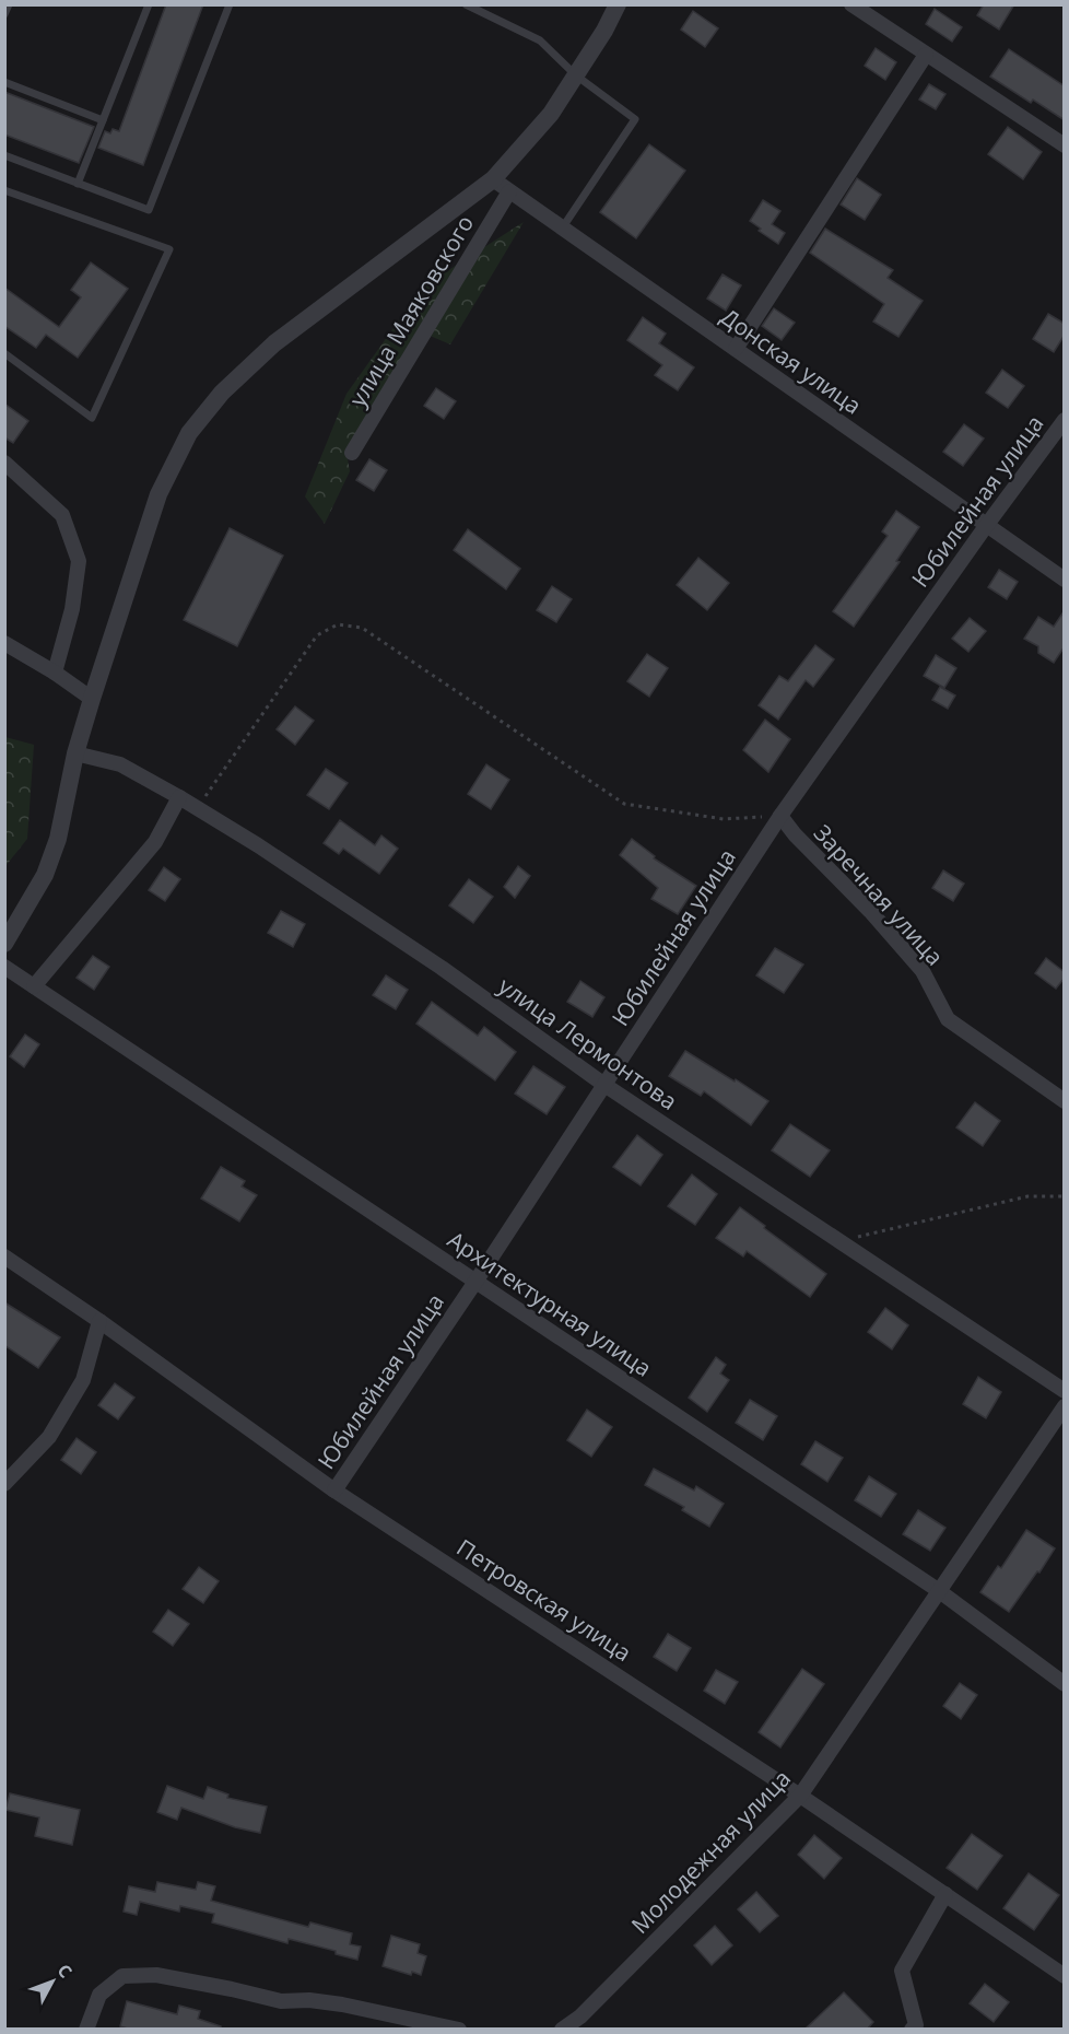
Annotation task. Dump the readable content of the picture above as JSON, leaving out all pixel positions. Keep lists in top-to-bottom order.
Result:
{
  "streets": {
    "street": [
      "улица Маяковского",
      "Донская улица",
      "Юбилейная улица",
      "Заречная улица",
      "улица Лермонтова",
      "Архитектурная улица",
      "Петровская улица",
      "Молодежная улица"
    ]
  },
  "crossings": [
    ["улица Маяковского", "Донская улица"],
    ["Донская улица", "Юбилейная улица"],
    ["Юбилейная улица", "Заречная улица"],
    ["Юбилейная улица", "улица Лермонтова"],
    ["Юбилейная улица", "Архитектурная улица"],
    ["Юбилейная улица", "Петровская улица"],
    ["Архитектурная улица", "Молодежная улица"],
    ["Петровская улица", "Молодежная улица"]
  ],
  "north": "top right"
}
